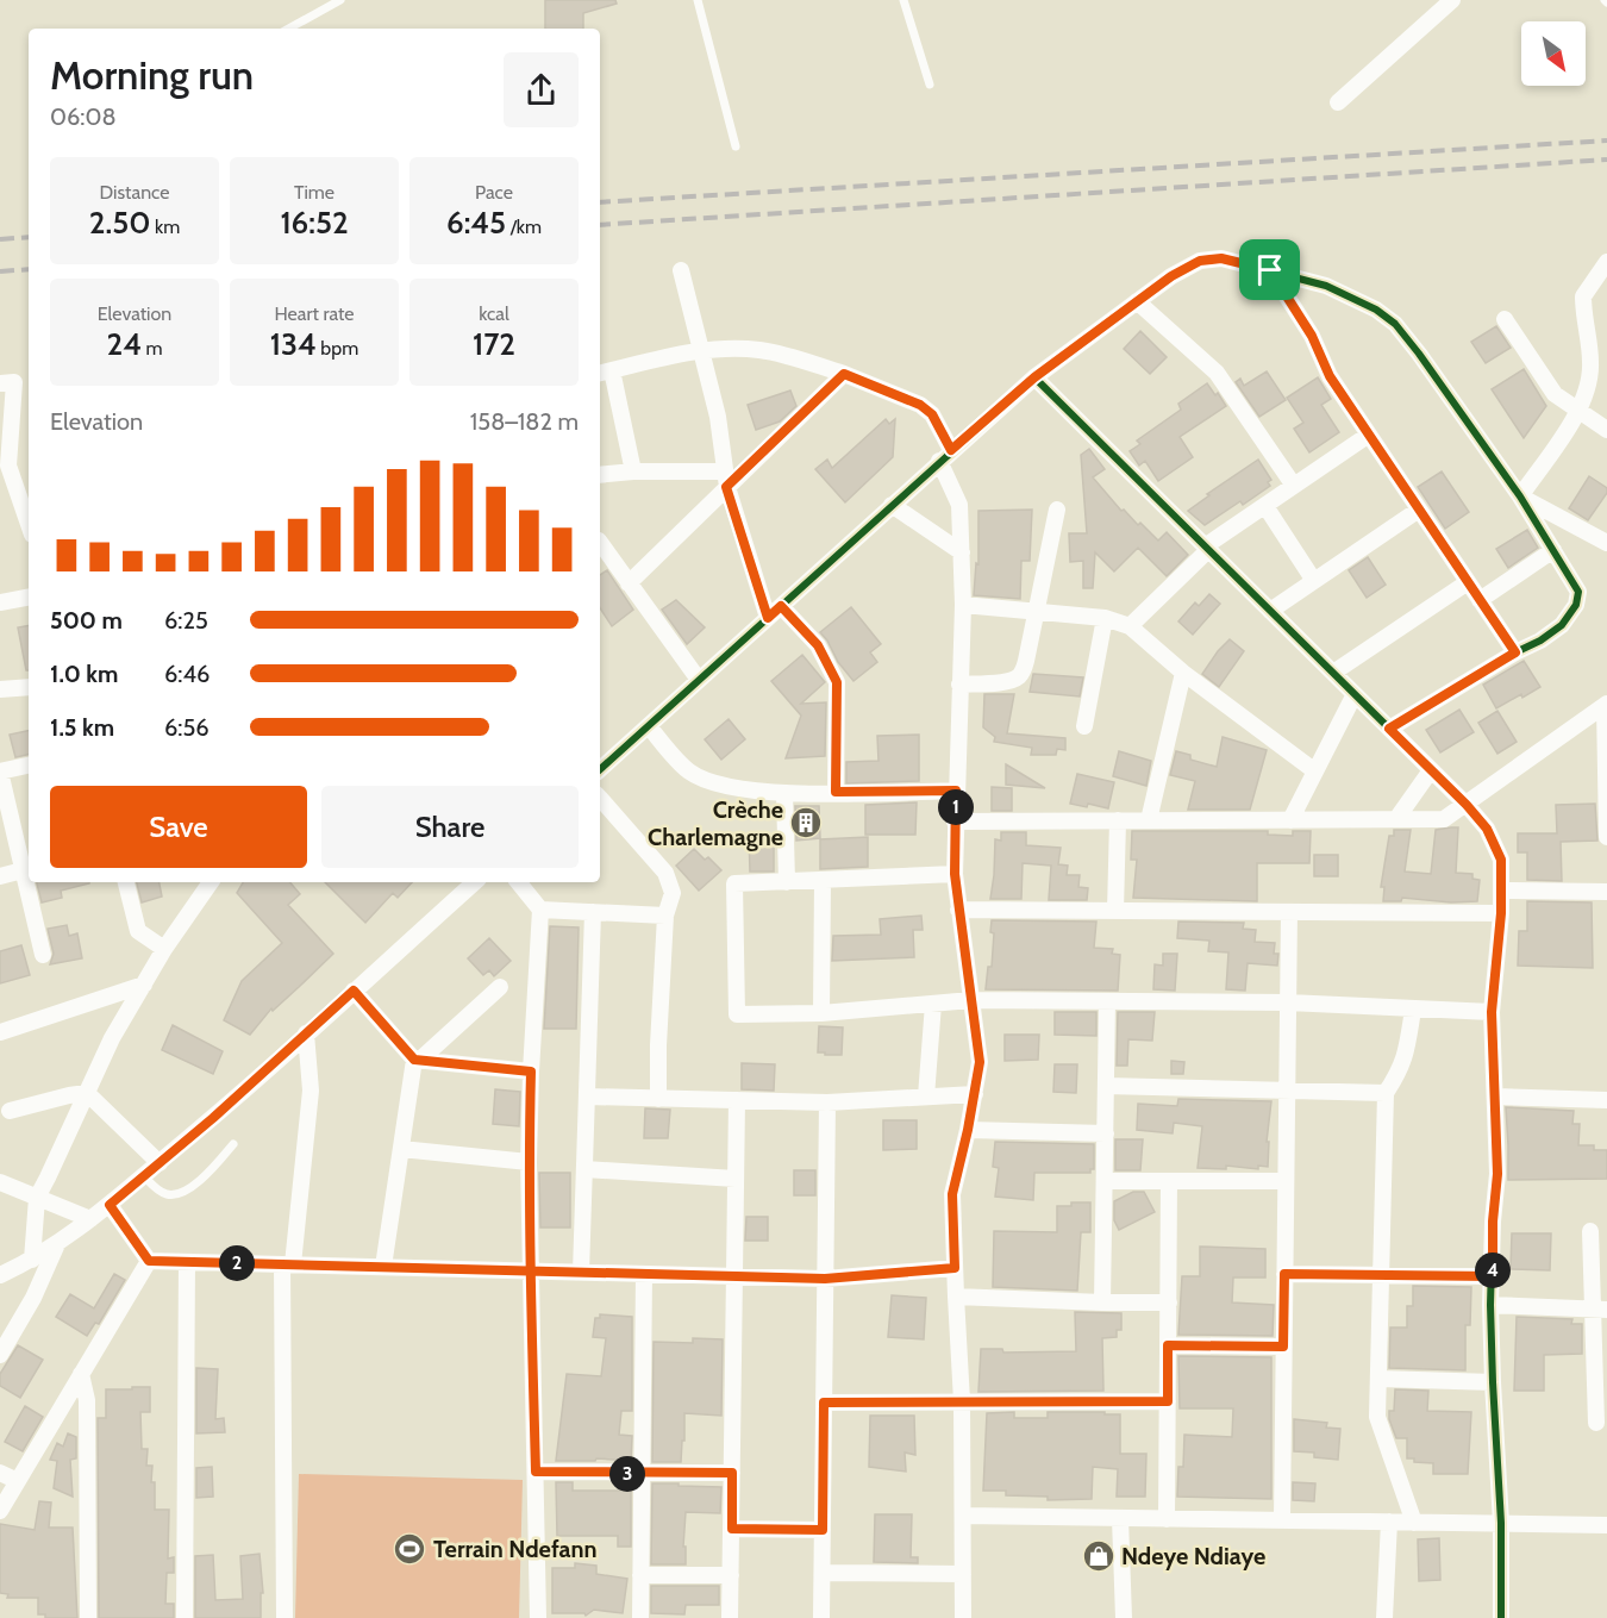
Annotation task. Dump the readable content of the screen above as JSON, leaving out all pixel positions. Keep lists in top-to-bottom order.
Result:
{
  "places": {
    "building": ["Crèche Charlemagne"],
    "sports": ["Terrain Ndefann"],
    "shop": ["Ndeye Ndiaye"]
  },
  "north": "bottom right",
  "page": {
    "heading": ["Morning run", "06:08"],
    "stats": [
      ["Distance", "2.50 km"],
      ["Time", "16:52"],
      ["Pace", "6:45 /km"],
      ["Elevation", "24 m"],
      ["Heart rate", "134 bpm"],
      ["kcal", "172"]
    ],
    "chart": ["Elevation", "158–182 m"],
    "list": [
      {
        "name": "500 m",
        "note": "6:25"
      },
      {
        "name": "1.0 km",
        "note": "6:46"
      },
      {
        "name": "1.5 km",
        "note": "6:56"
      }
    ],
    "buttons": ["Save", "Share"],
    "pins": [
      "1",
      "2",
      "4",
      "3"
    ]
  }
}
